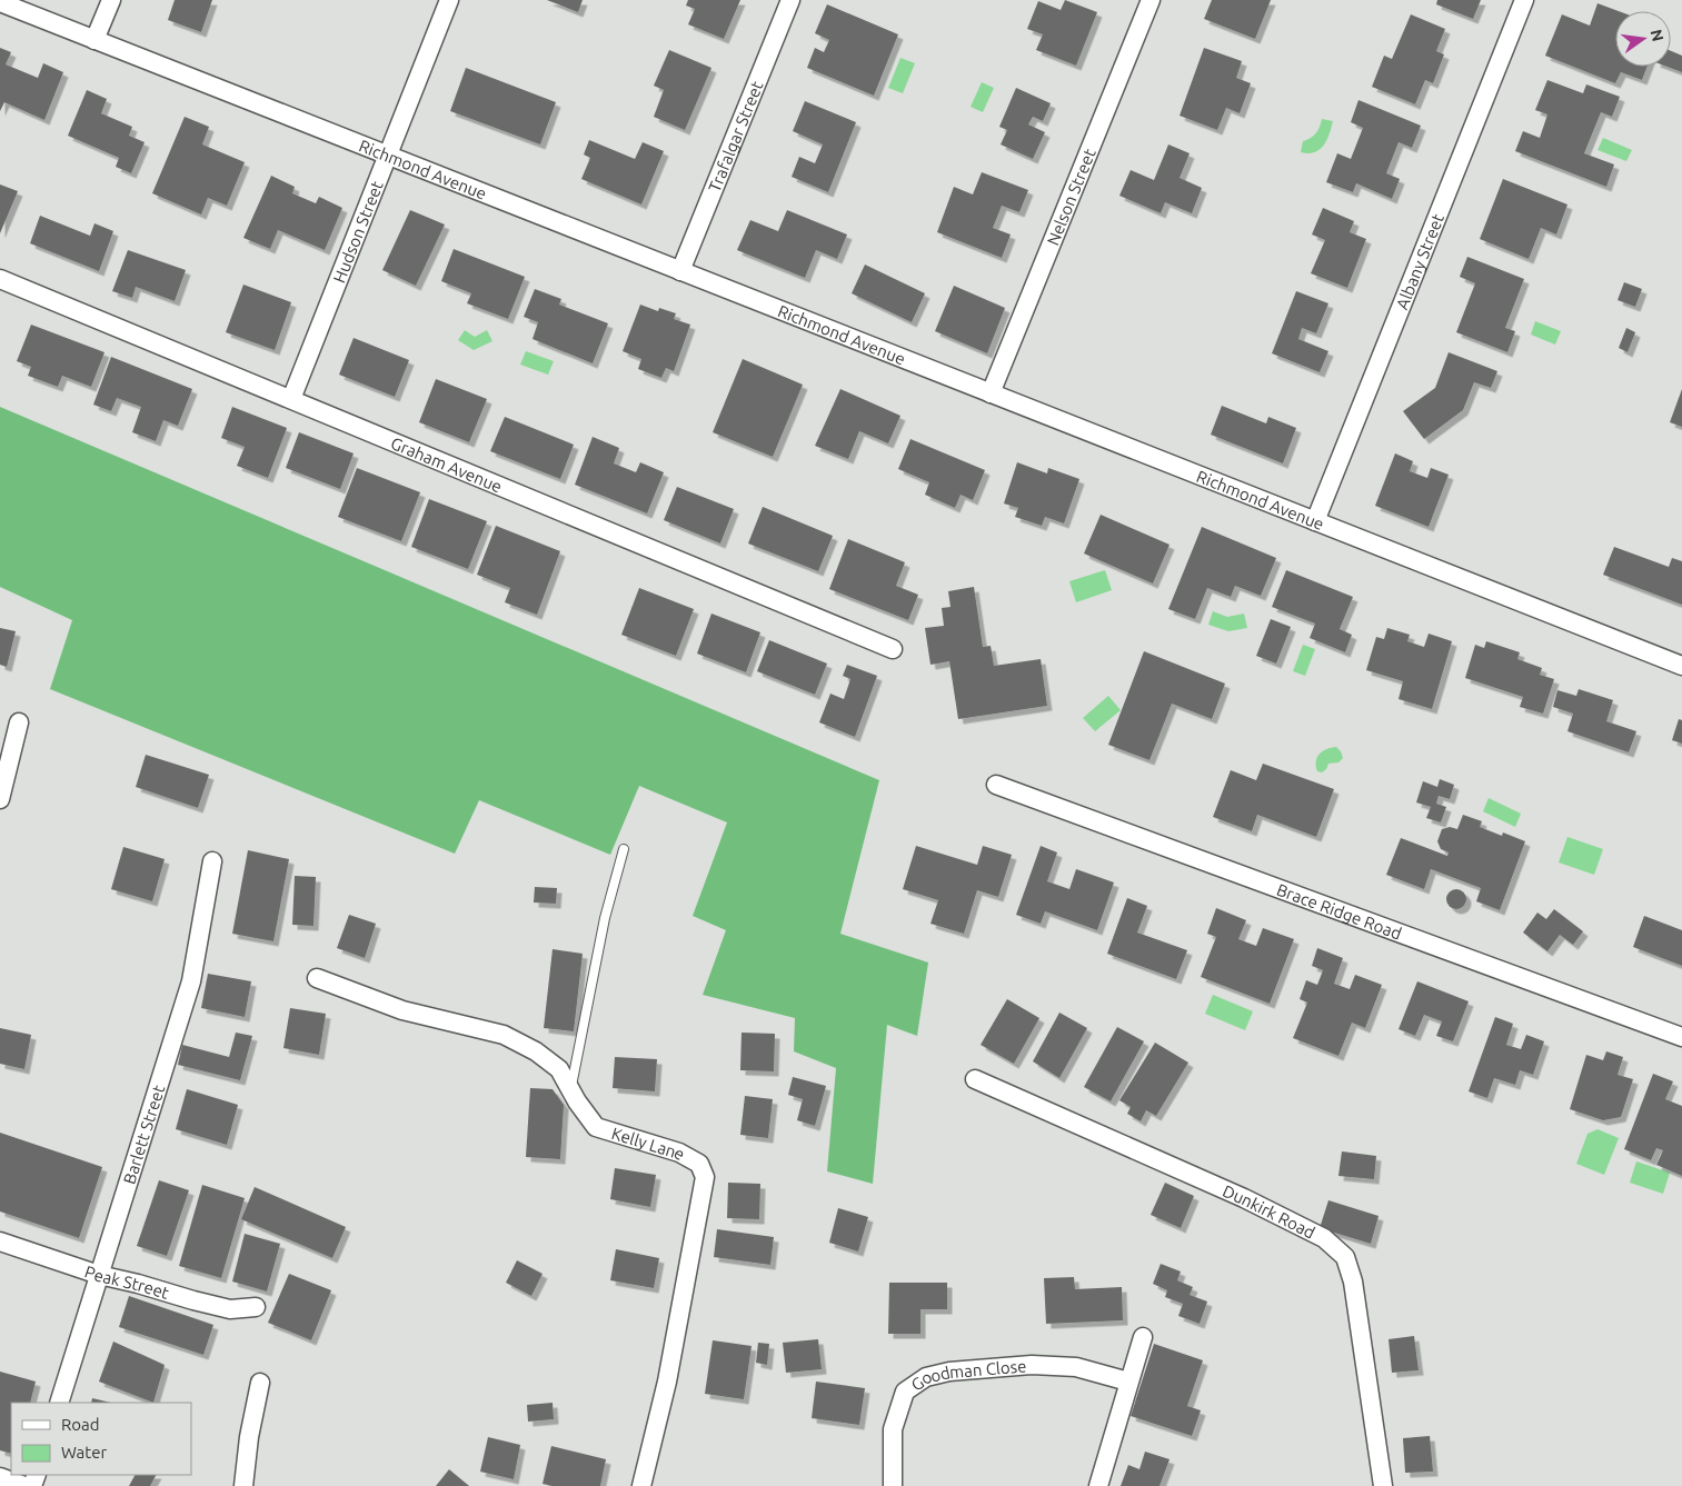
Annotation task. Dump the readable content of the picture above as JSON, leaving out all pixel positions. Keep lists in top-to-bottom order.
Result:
{
  "streets": {
    "street": [
      "Trafalgar Street",
      "Richmond Avenue",
      "Nelson Street",
      "Hudson Street",
      "Albany Street",
      "Graham Avenue",
      "Brace Ridge Road",
      "Barlett Street",
      "Kelly Lane",
      "Dunkirk Road",
      "Peak Street",
      "Goodman Close"
    ]
  },
  "crossings": [
    ["Trafalgar Street", "Richmond Avenue"],
    ["Richmond Avenue", "Nelson Street"],
    ["Richmond Avenue", "Hudson Street"],
    ["Richmond Avenue", "Albany Street"],
    ["Hudson Street", "Graham Avenue"],
    ["Barlett Street", "Peak Street"]
  ],
  "legend": ["Road", "Water"],
  "north": "right"
}
